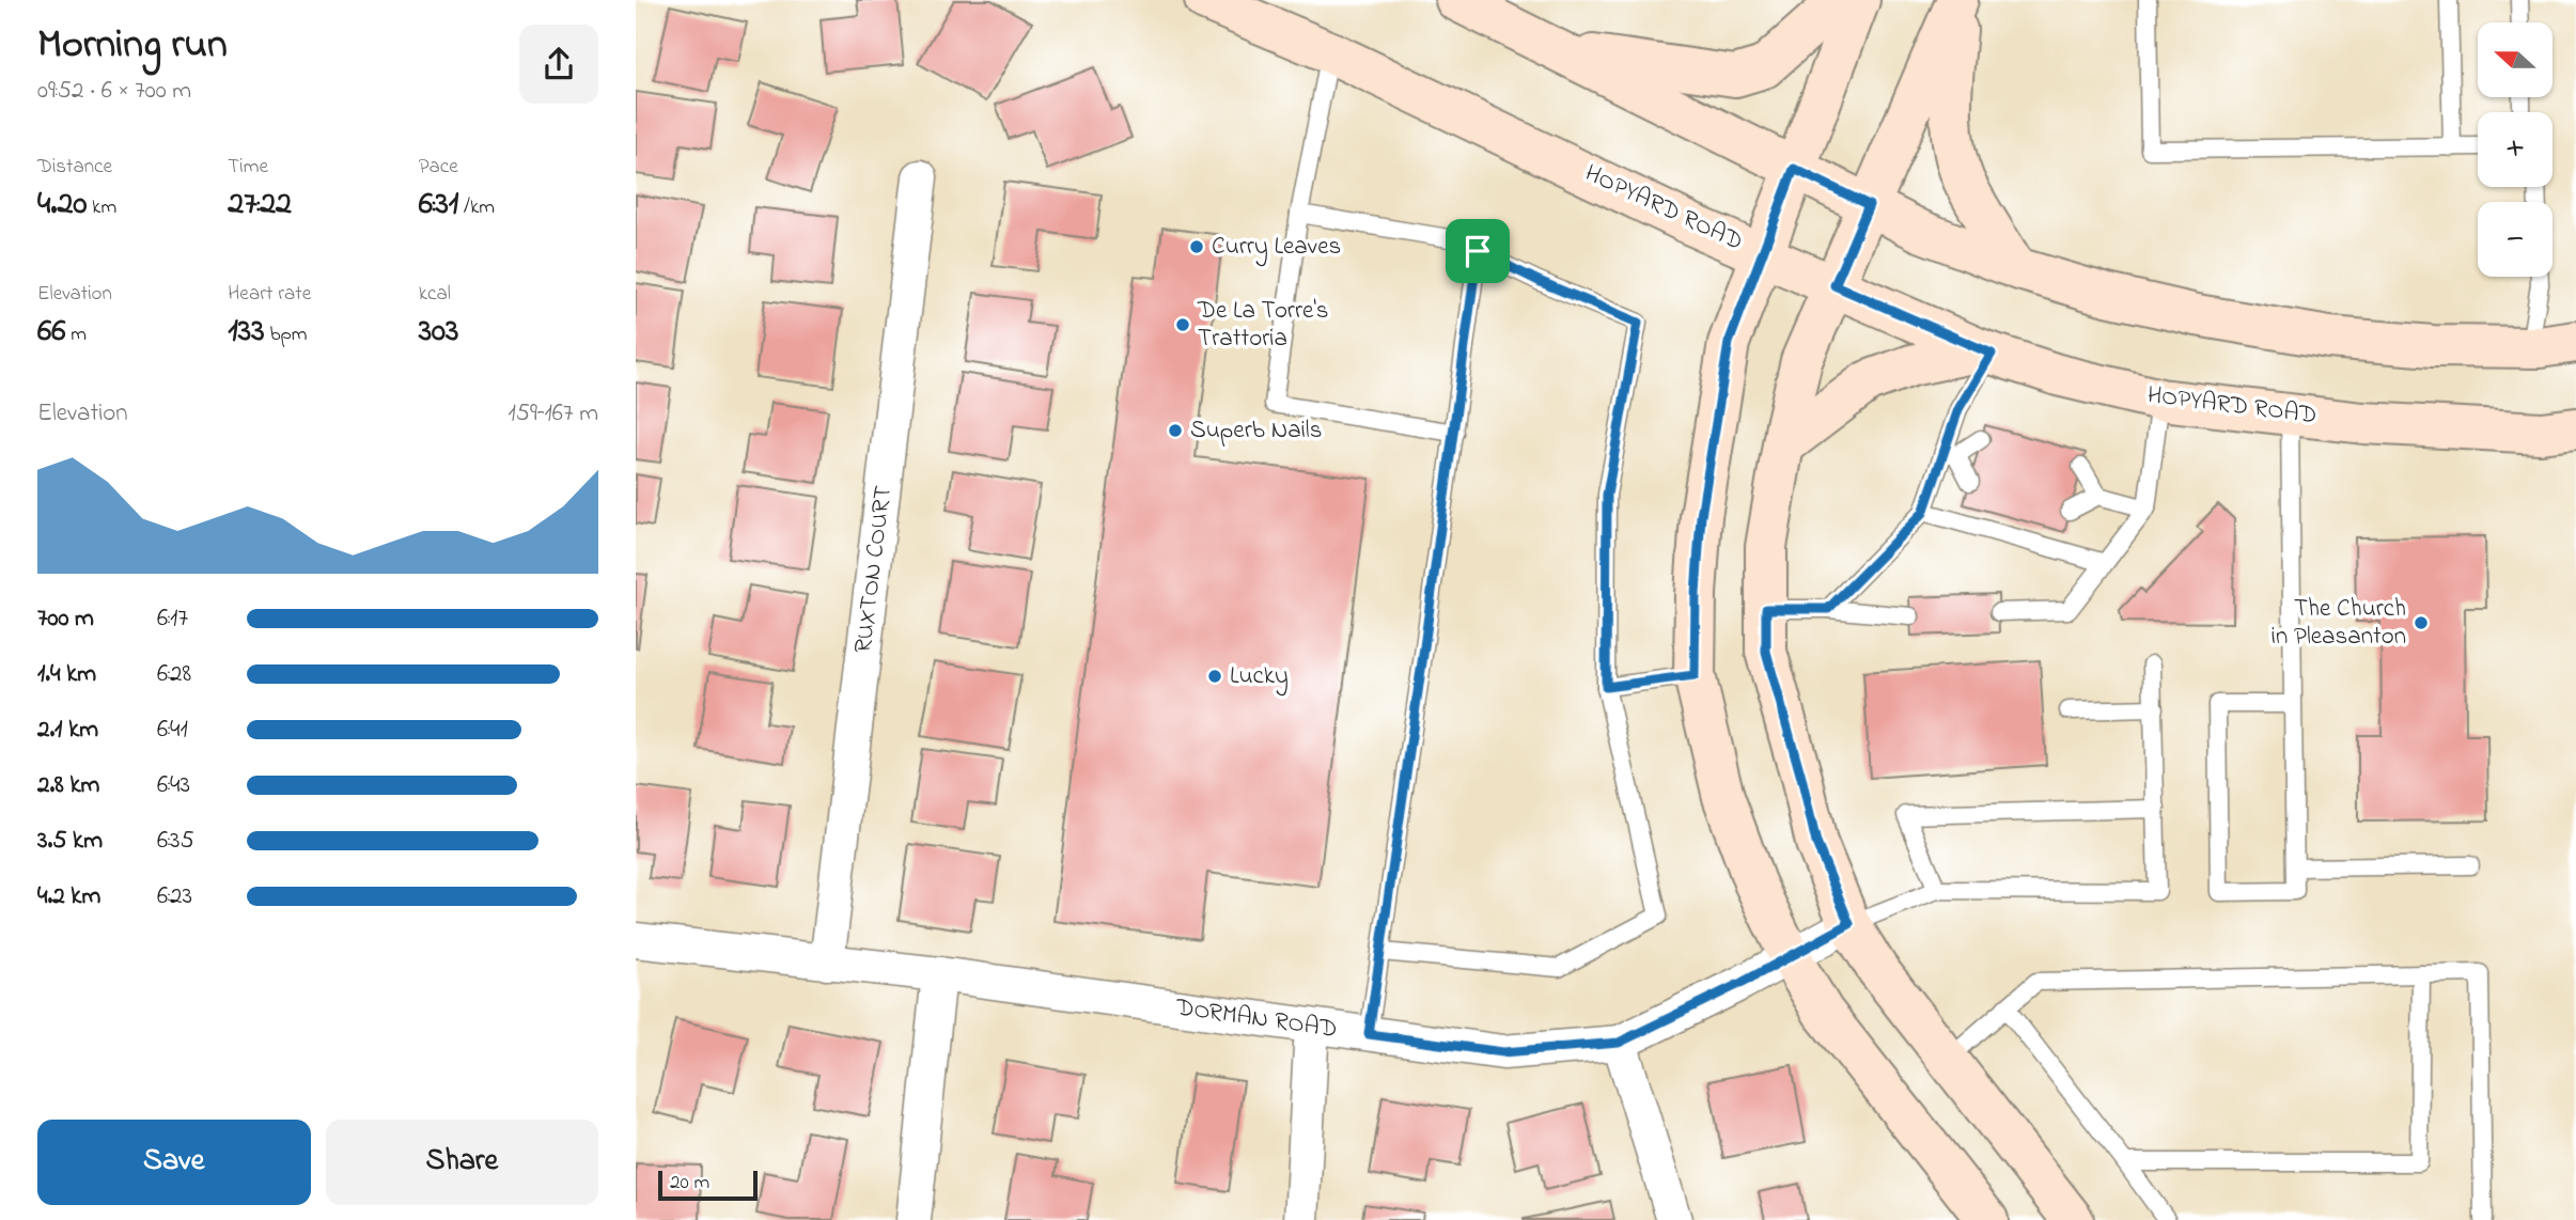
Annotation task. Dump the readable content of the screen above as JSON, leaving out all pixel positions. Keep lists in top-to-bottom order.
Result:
{
  "streets": {
    "main road": ["HOPYARD ROAD"],
    "street": ["RUXTON COURT", "DORMAN ROAD"]
  },
  "crossings": [
    ["RUXTON COURT", "DORMAN ROAD"]
  ],
  "places": [
    "Curry Leaves",
    "De La Torre's Trattoria",
    "Superb Nails",
    "The Church in Pleasanton",
    "Lucky"
  ],
  "scale_bar": "20 m",
  "north": "left",
  "page": {
    "heading": ["Morning run", "09:52 · 6 × 700 m"],
    "map_buttons": ["+", "−"],
    "stats": [
      ["Distance", "4.20 km"],
      ["Time", "27:22"],
      ["Pace", "6:31 /km"],
      ["Elevation", "66 m"],
      ["Heart rate", "133 bpm"],
      ["kcal", "303"]
    ],
    "chart": ["Elevation", "159–167 m"],
    "list": [
      {
        "name": "700 m",
        "note": "6:17"
      },
      {
        "name": "1.4 km",
        "note": "6:28"
      },
      {
        "name": "2.1 km",
        "note": "6:41"
      },
      {
        "name": "2.8 km",
        "note": "6:43"
      },
      {
        "name": "3.5 km",
        "note": "6:35"
      },
      {
        "name": "4.2 km",
        "note": "6:23"
      }
    ],
    "buttons": ["Save", "Share"],
    "scale": "20 m"
  }
}
